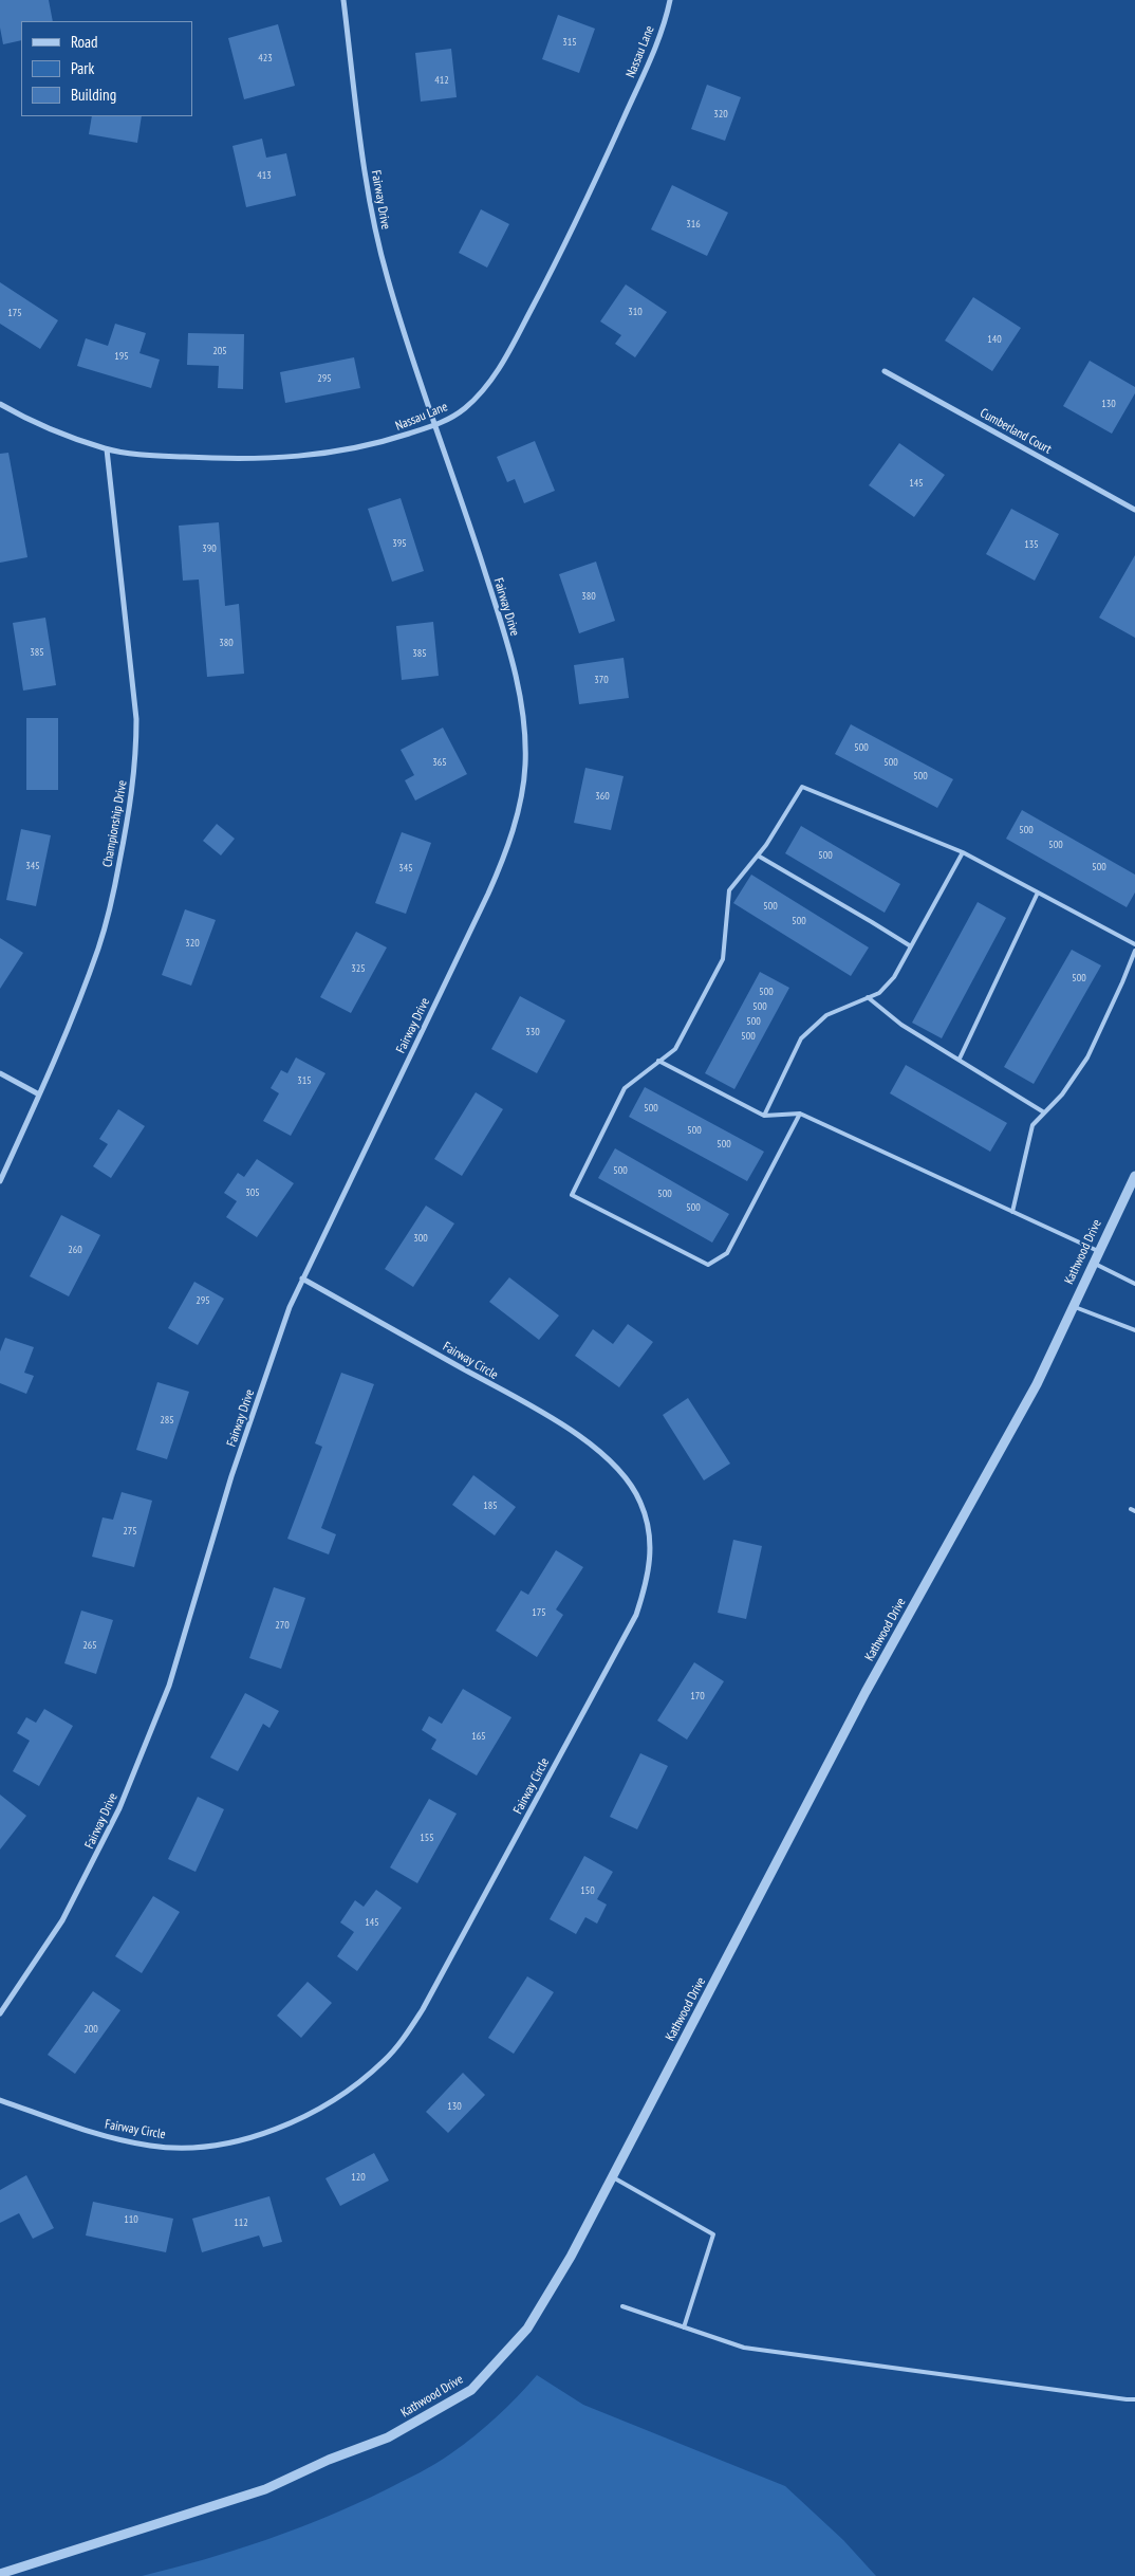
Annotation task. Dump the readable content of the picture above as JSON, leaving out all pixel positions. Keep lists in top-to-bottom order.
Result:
{
  "streets": {
    "street": [
      "Nassau Lane",
      "Fairway Drive",
      "Cumberland Court",
      "Championship Drive",
      "Kathwood Drive",
      "Fairway Circle"
    ]
  },
  "crossings": [
    ["Nassau Lane", "Fairway Drive"],
    ["Nassau Lane", "Championship Drive"],
    ["Fairway Drive", "Fairway Circle"]
  ],
  "house_numbers": [
    "315",
    "423",
    "412",
    "320",
    "413",
    "316",
    "310",
    "175",
    "140",
    "205",
    "195",
    "295",
    "130",
    "145",
    "395",
    "135",
    "390",
    "380",
    "380",
    "385",
    "385",
    "370",
    "500",
    "365",
    "500",
    "500",
    "360",
    "500",
    "500",
    "500",
    "345",
    "500",
    "345",
    "500",
    "500",
    "320",
    "325",
    "500",
    "500",
    "500",
    "500",
    "330",
    "500",
    "315",
    "500",
    "500",
    "500",
    "500",
    "305",
    "500",
    "500",
    "300",
    "260",
    "295",
    "285",
    "185",
    "275",
    "175",
    "270",
    "265",
    "170",
    "165",
    "155",
    "150",
    "145",
    "200",
    "130",
    "120",
    "110",
    "112"
  ],
  "legend": ["Road", "Park", "Building"]
}
